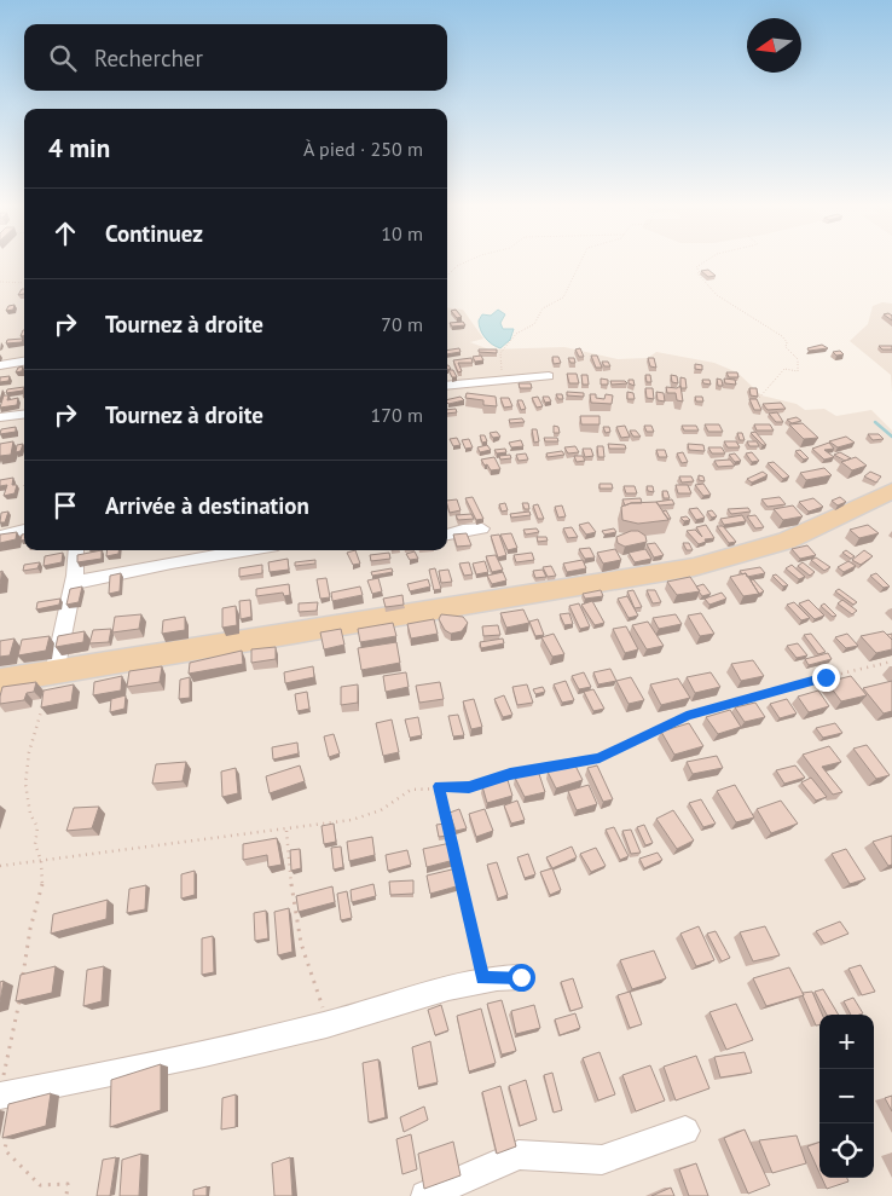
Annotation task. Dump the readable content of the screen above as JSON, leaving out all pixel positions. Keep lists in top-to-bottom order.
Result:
{
  "north": "left",
  "page": {
    "search": "Rechercher",
    "heading": ["4 min", "À pied · 250 m"],
    "list": [
      ["Continuez", "10 m"],
      ["Tournez à droite", "70 m"],
      ["Tournez à droite", "170 m"],
      "Arrivée à destination"
    ],
    "map_buttons": ["+", "−"]
  }
}
